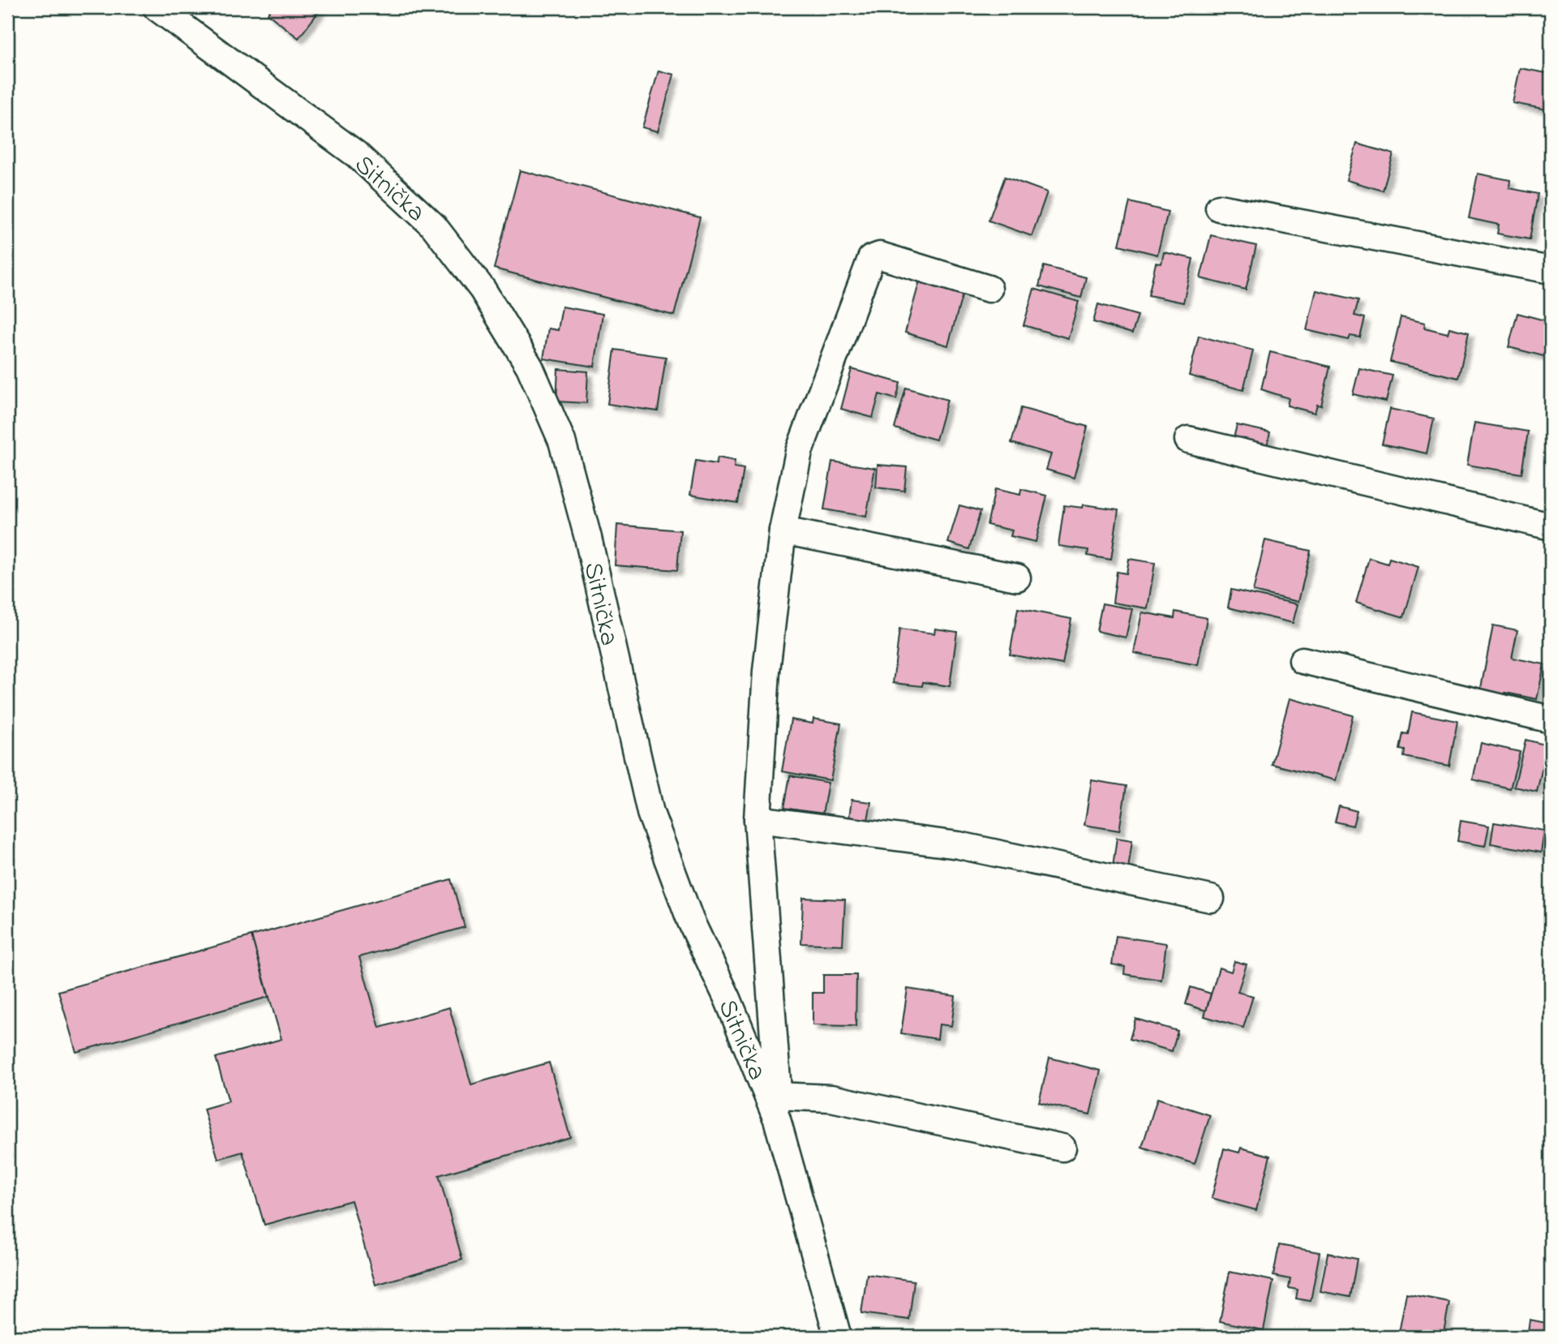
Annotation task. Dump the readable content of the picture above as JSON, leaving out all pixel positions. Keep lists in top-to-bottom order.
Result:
{
  "streets": {
    "street": ["Sitnička"]
  }
}
